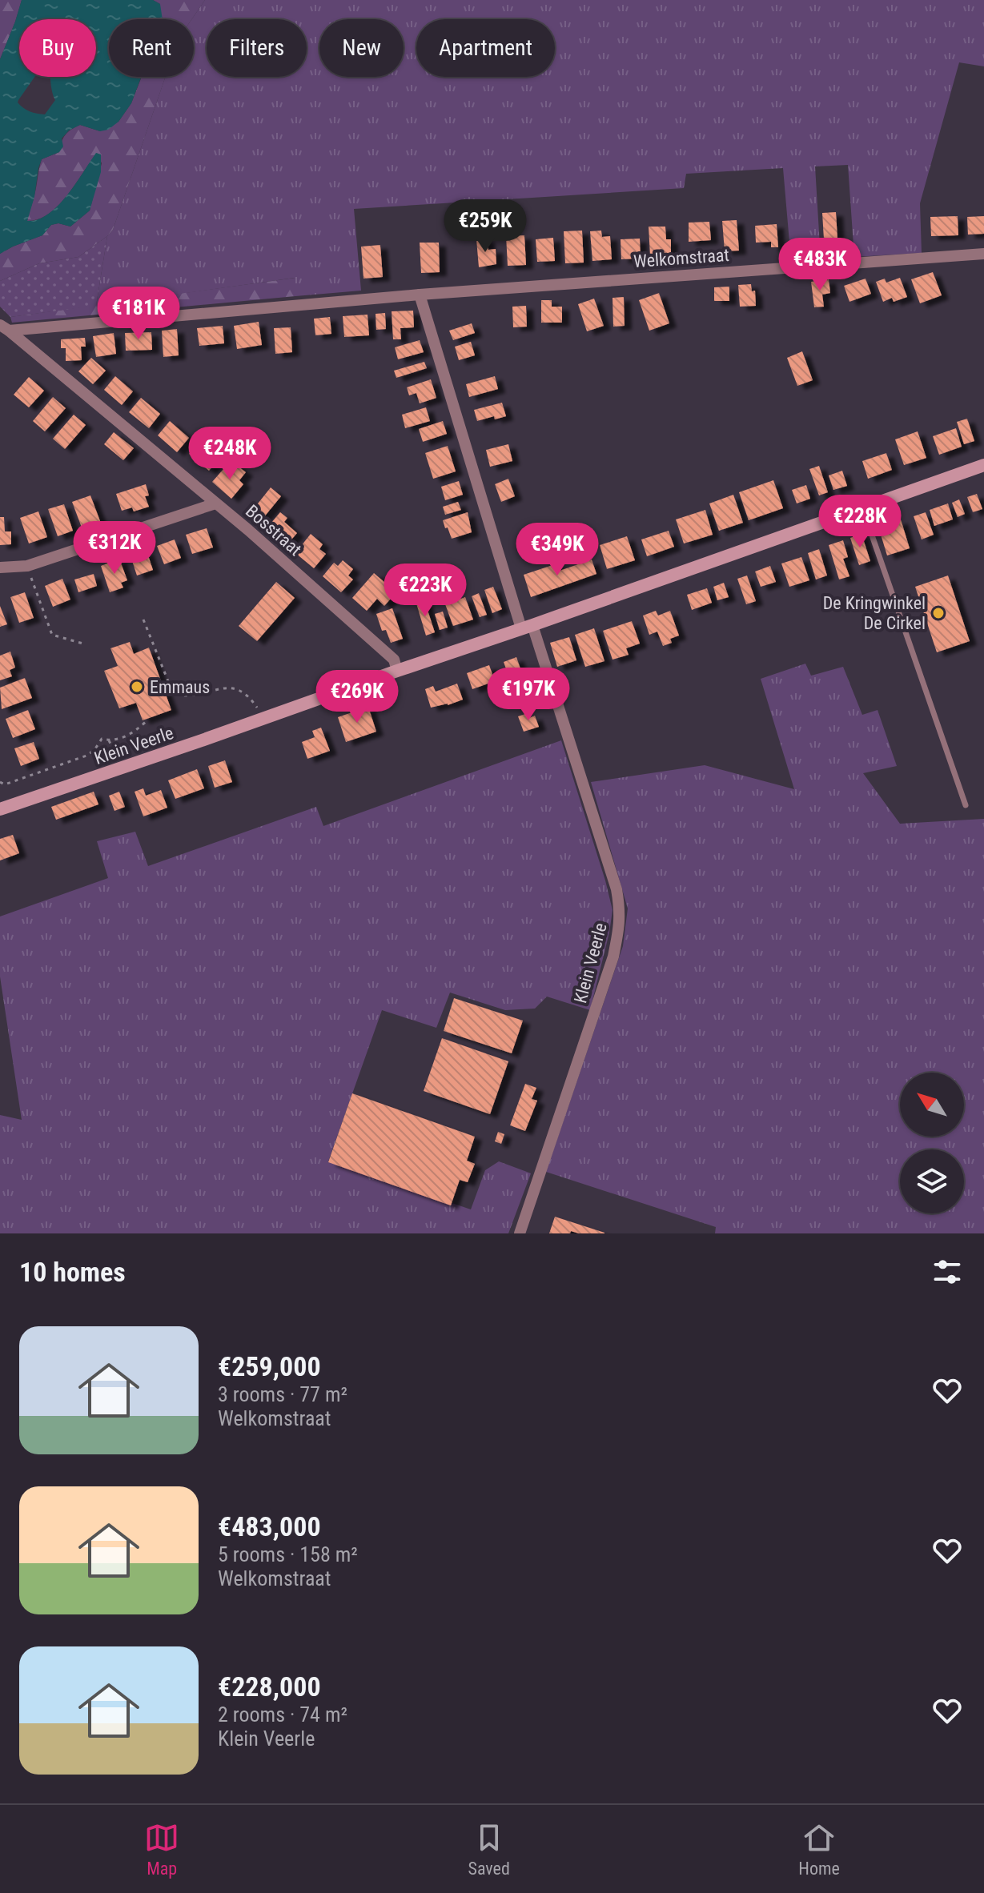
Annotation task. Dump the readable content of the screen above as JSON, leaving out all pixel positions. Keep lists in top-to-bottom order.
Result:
{
  "streets": {
    "main road": ["Klein Veerle"],
    "street": ["Welkomstraat", "Bosstraat"]
  },
  "crossings": [
    ["Welkomstraat", "Bosstraat"],
    ["Bosstraat", "Klein Veerle"]
  ],
  "places": ["De Kringwinkel De Cirkel", "Emmaus"],
  "north": "top left",
  "page": {
    "chip": [
      "Buy",
      "Rent",
      "Filters",
      "New",
      "Apartment"
    ],
    "price": [
      "€259K",
      "€483K",
      "€181K",
      "€248K",
      "€228K",
      "€312K",
      "€349K",
      "€223K",
      "€197K",
      "€269K"
    ],
    "heading": "10 homes",
    "list": [
      {
        "name": "€259,000",
        "note": "3 rooms · 77 m² · Welkomstraat"
      },
      {
        "name": "€483,000",
        "note": "5 rooms · 158 m² · Welkomstraat"
      },
      {
        "name": "€228,000",
        "note": "2 rooms · 74 m² · Klein Veerle"
      }
    ],
    "tabs": ["Map", "Saved", "Home"]
  }
}
